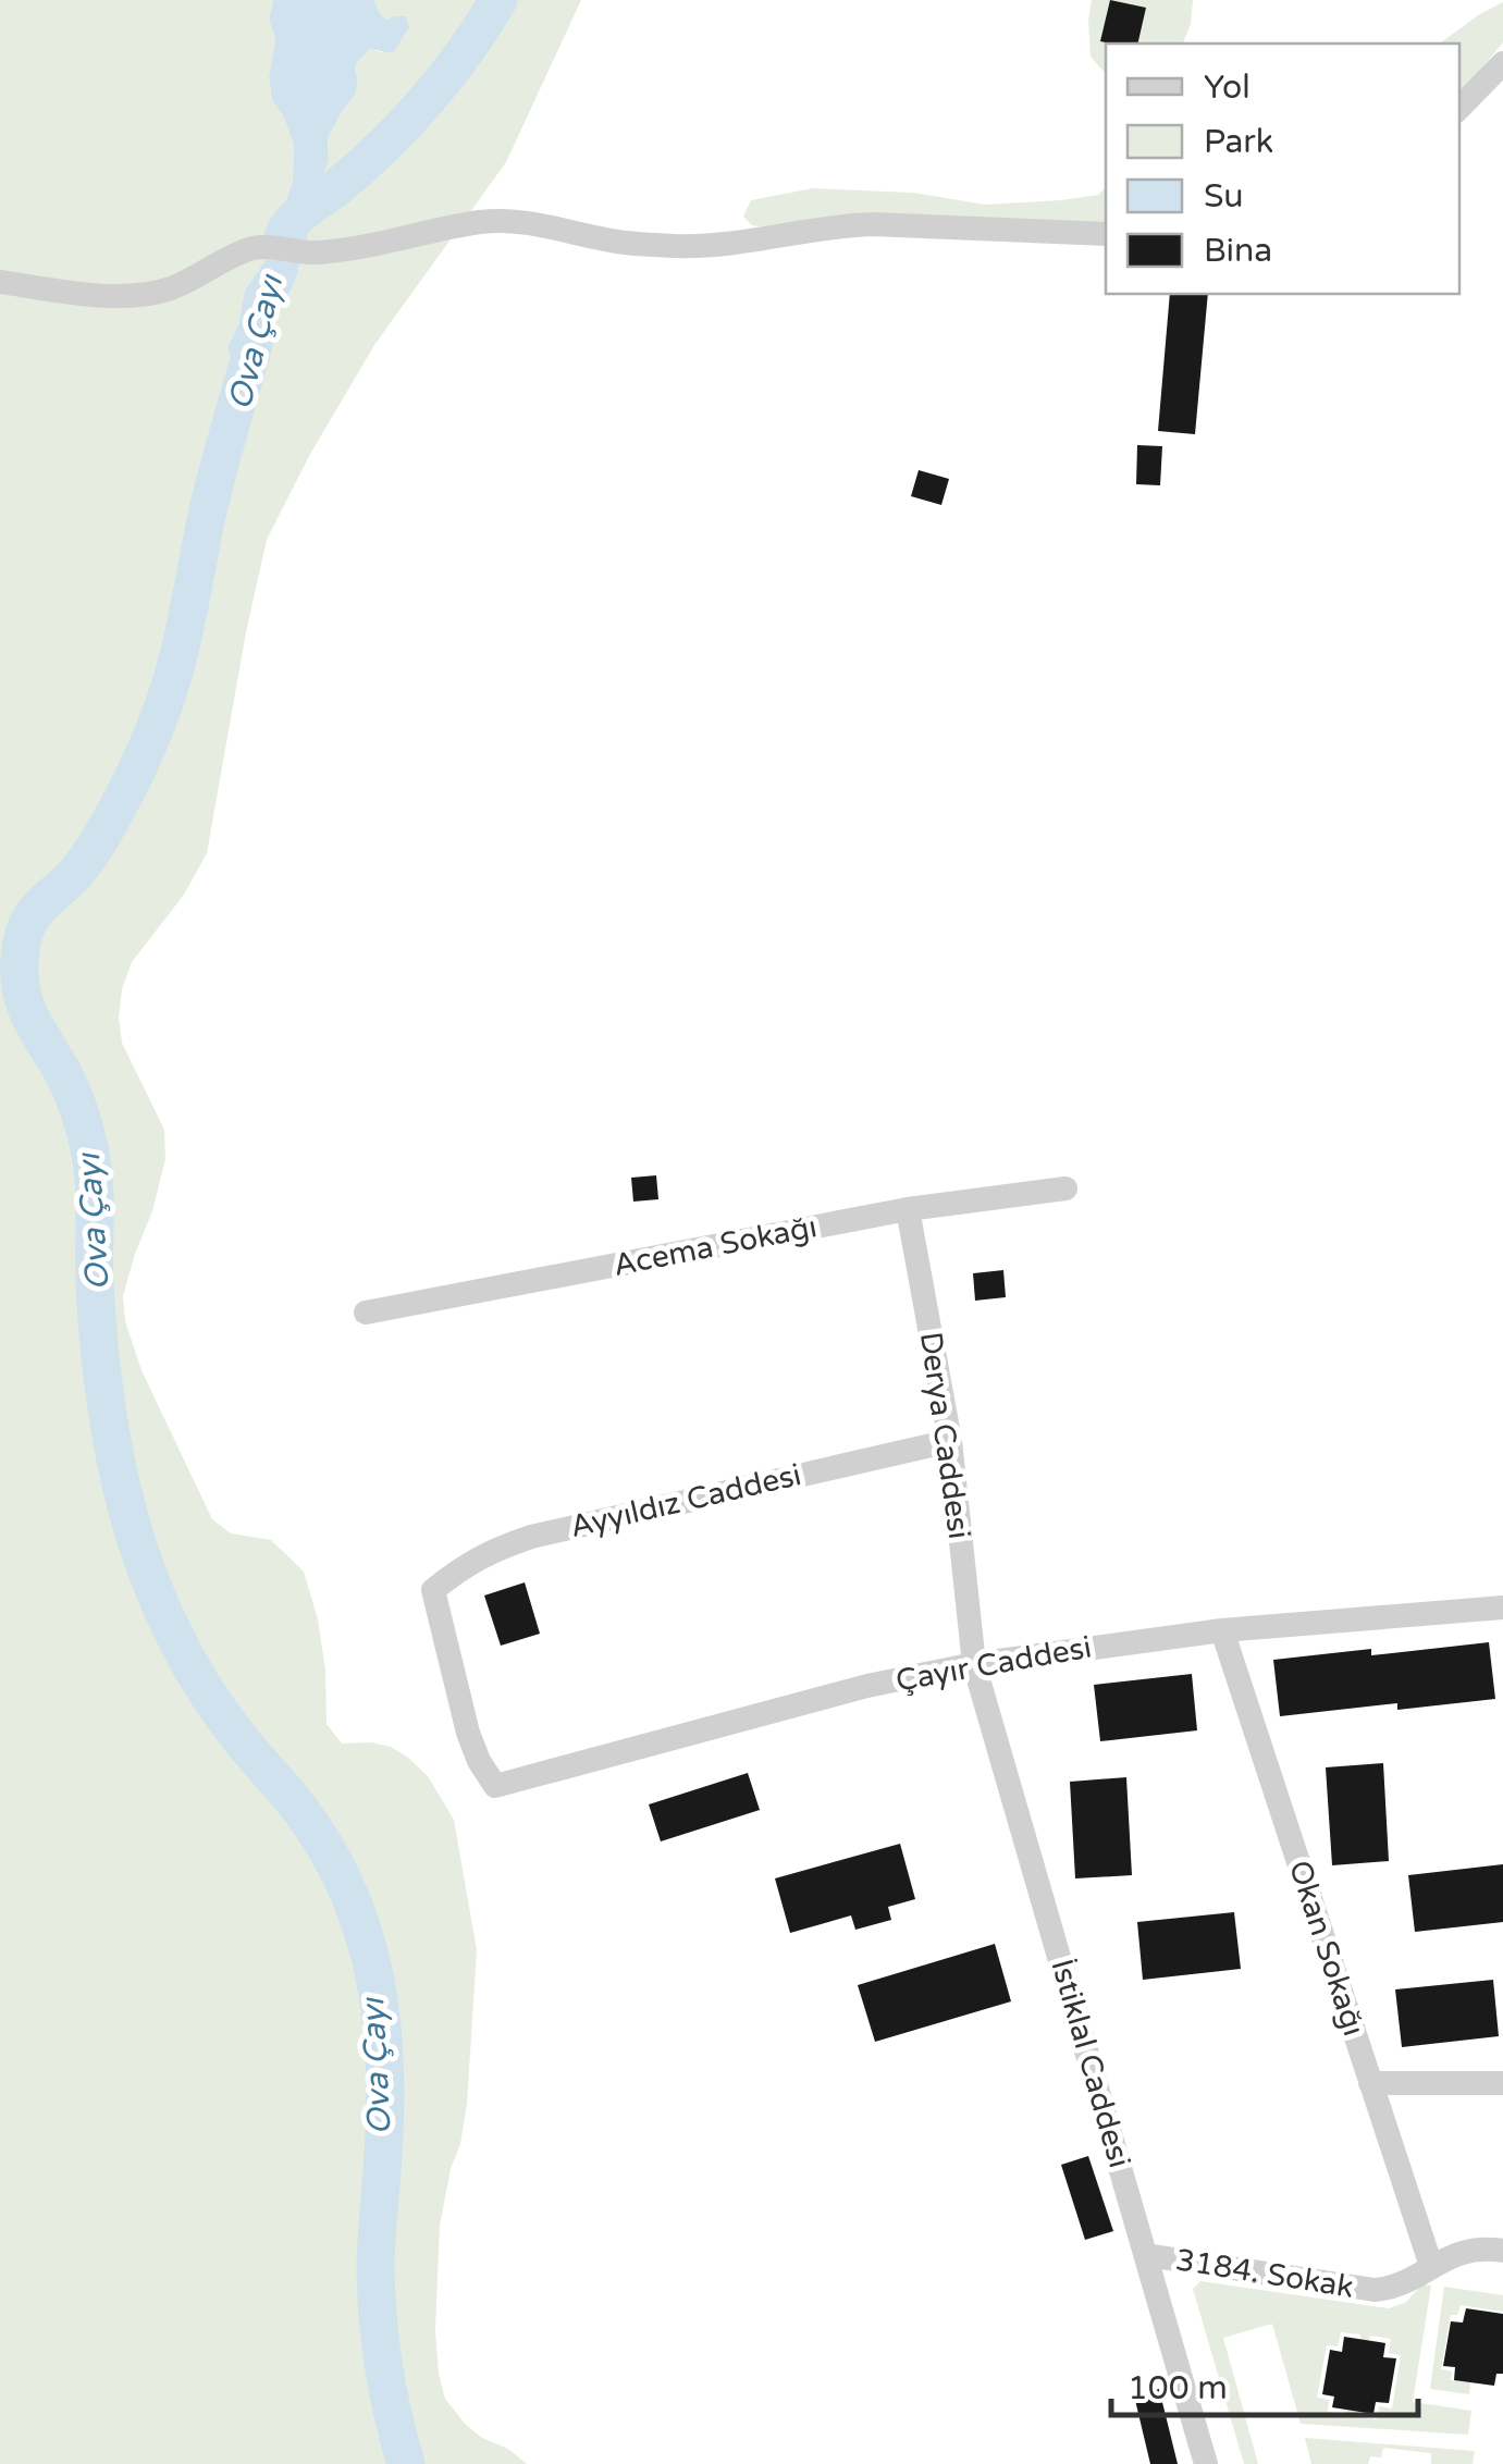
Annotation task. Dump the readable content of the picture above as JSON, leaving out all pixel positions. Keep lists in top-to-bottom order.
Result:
{
  "streets": {
    "street": [
      "Acema Sokağı",
      "Derya Caddesi",
      "Ayyıldız Caddesi",
      "Çayır Caddesi",
      "Okan Sokağı",
      "İstiklal Caddesi",
      "3184. Sokak"
    ]
  },
  "crossings": [
    ["Acema Sokağı", "Derya Caddesi"],
    ["Derya Caddesi", "Ayyıldız Caddesi"],
    ["Derya Caddesi", "Çayır Caddesi"],
    ["Derya Caddesi", "İstiklal Caddesi"],
    ["Ayyıldız Caddesi", "Çayır Caddesi"],
    ["Çayır Caddesi", "Okan Sokağı"],
    ["Çayır Caddesi", "İstiklal Caddesi"],
    ["Okan Sokağı", "3184. Sokak"],
    ["İstiklal Caddesi", "3184. Sokak"]
  ],
  "water": ["Ova Çayı"],
  "legend": [
    "Yol",
    "Park",
    "Su",
    "Bina"
  ],
  "scale_bar": "100 m"
}
